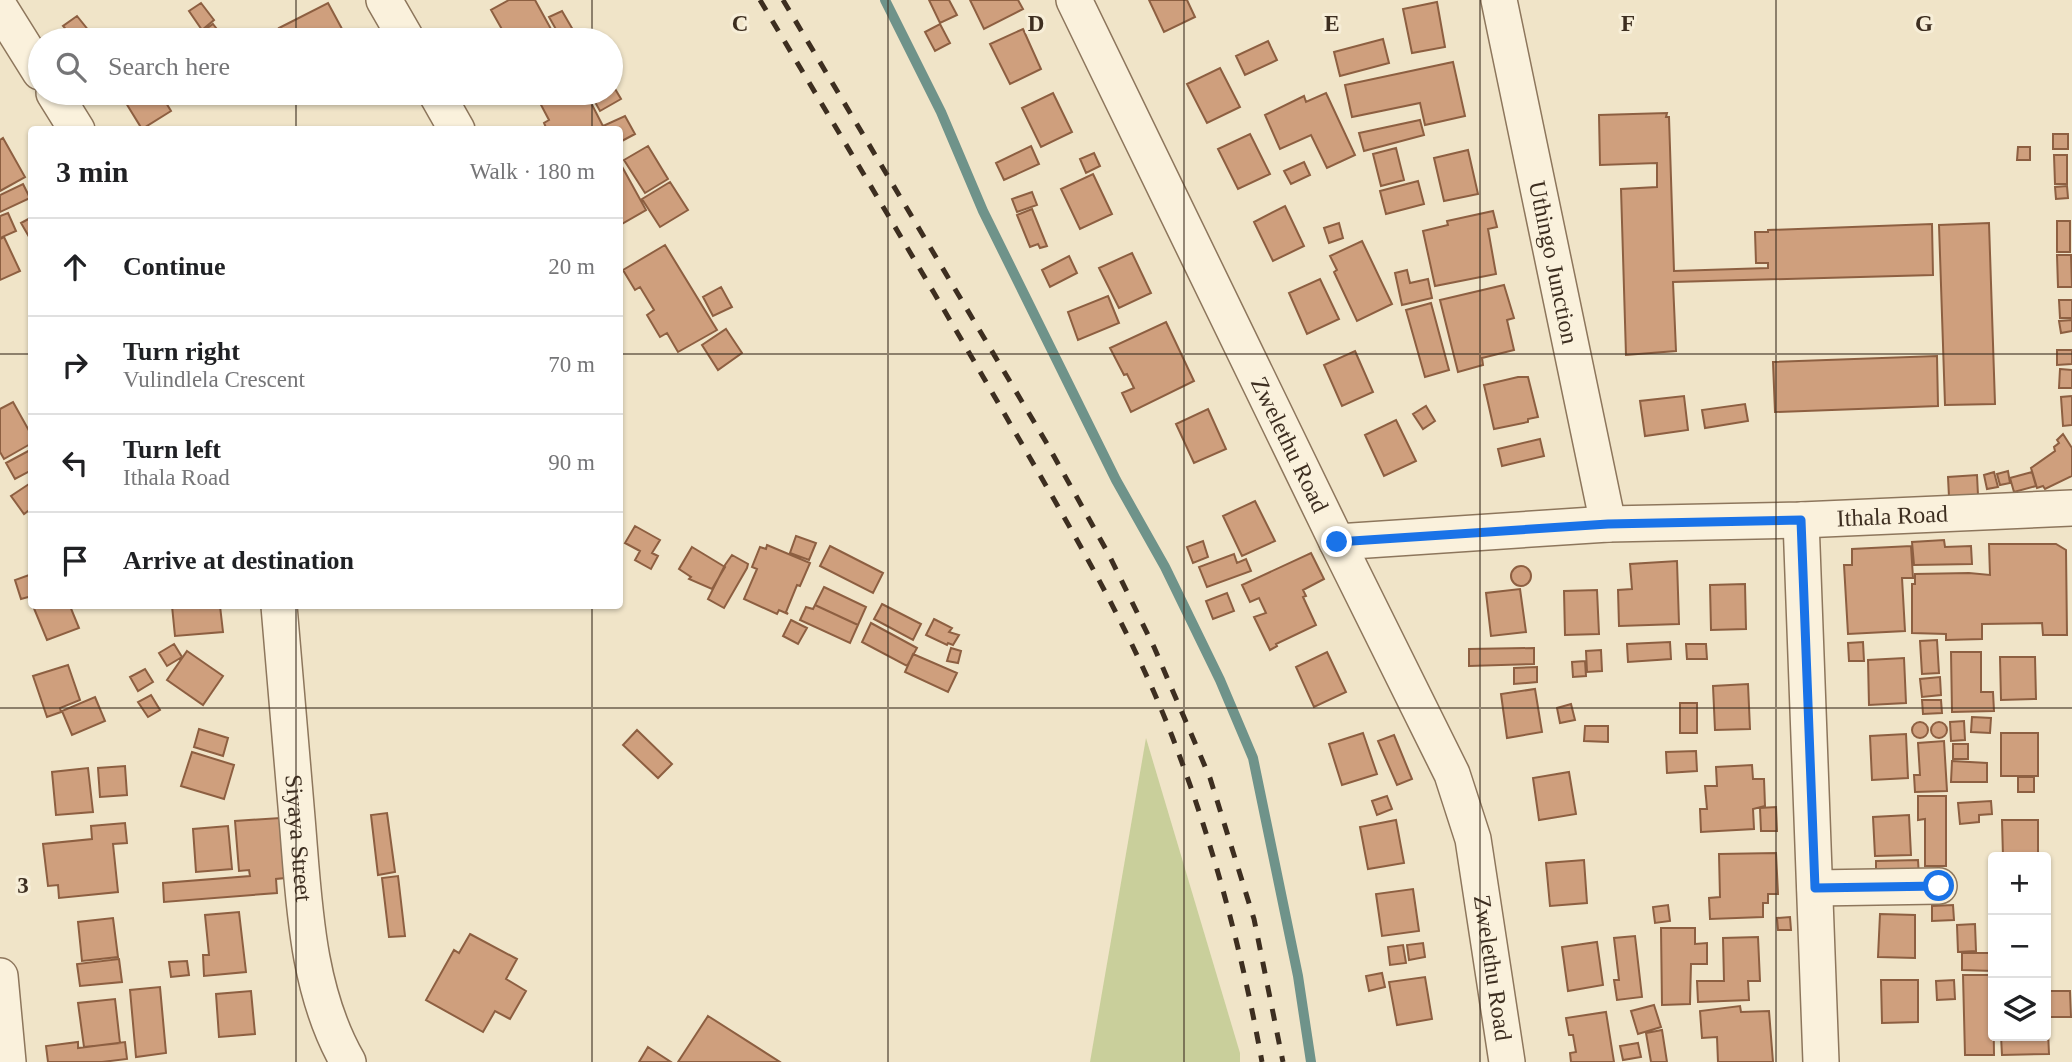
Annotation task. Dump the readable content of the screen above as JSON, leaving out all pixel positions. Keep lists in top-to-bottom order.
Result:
{
  "streets": {
    "street": [
      "Uthingo Junction",
      "Zwelethu Road",
      "Ithala Road",
      "Siyaya Street"
    ]
  },
  "crossings": [
    ["Uthingo Junction", "Ithala Road"],
    ["Zwelethu Road", "Ithala Road"]
  ],
  "page": {
    "search": "Search here",
    "heading": ["3 min", "Walk · 180 m"],
    "list": [
      ["Continue", "20 m"],
      ["Turn right", "Vulindlela Crescent", "70 m"],
      ["Turn left", "Ithala Road", "90 m"],
      "Arrive at destination"
    ],
    "map_buttons": ["+", "−"]
  },
  "grid": {
    "columns": [
      "C",
      "D",
      "E",
      "F",
      "G"
    ],
    "rows": ["3"]
  }
}
